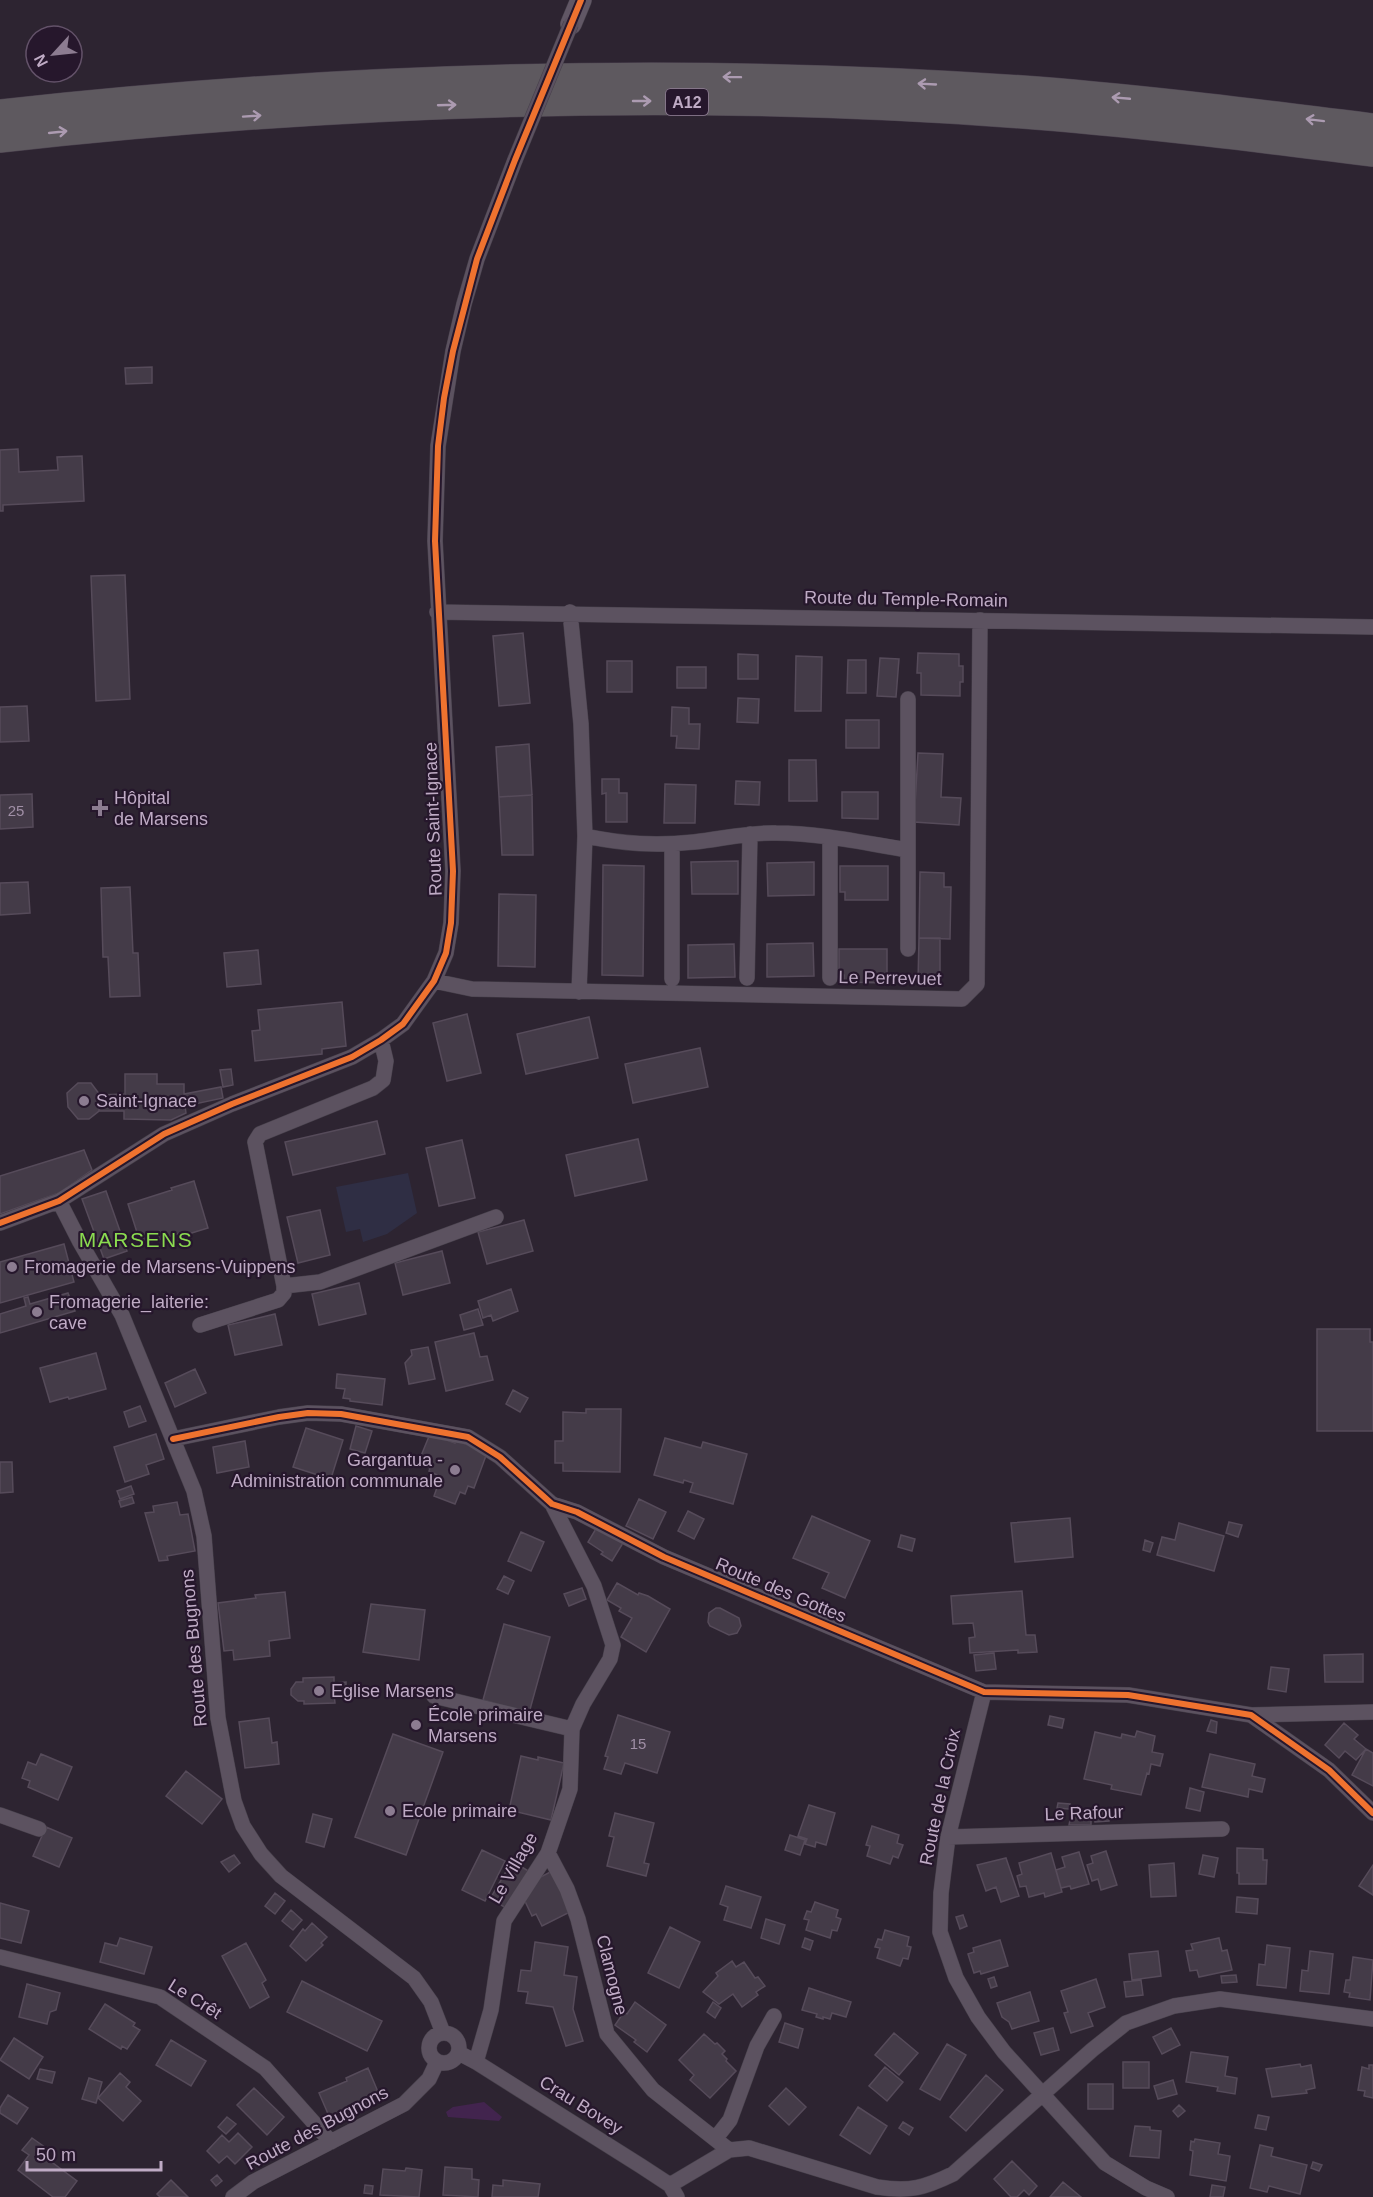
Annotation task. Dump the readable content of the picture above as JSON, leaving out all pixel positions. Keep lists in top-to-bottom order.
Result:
{
  "streets": {
    "highway": ["A12"],
    "street": [
      "Route du Temple-Romain",
      "Route Saint-Ignace",
      "Le Perrevuet",
      "Route des Gottes",
      "Route des Bugnons",
      "Route de la Croix",
      "Le Rafour",
      "Le Village",
      "Clamogne",
      "Le Crêt",
      "Crau Bovey"
    ]
  },
  "crossings": [
    ["Route du Temple-Romain", "Route Saint-Ignace"],
    ["Route du Temple-Romain", "Le Perrevuet"],
    ["Route Saint-Ignace", "Le Perrevuet"],
    ["Route Saint-Ignace", "Route des Bugnons"],
    ["Route des Gottes", "Route des Bugnons"],
    ["Route des Gottes", "Route de la Croix"],
    ["Route des Gottes", "Le Village"],
    ["Route des Bugnons", "Le Crêt"],
    ["Route des Bugnons", "Crau Bovey"],
    ["Route de la Croix", "Le Rafour"],
    ["Le Village", "Clamogne"],
    ["Le Village", "Crau Bovey"]
  ],
  "districts": ["MARSENS"],
  "places": {
    "health": ["Hôpital de Marsens"],
    "other": [
      "Saint-Ignace",
      "Fromagerie de Marsens-Vuippens",
      "Fromagerie_laiterie: cave",
      "Gargantua - Administration communale",
      "Eglise Marsens",
      "École primaire Marsens",
      "Ecole primaire"
    ]
  },
  "house_numbers": ["25", "15"],
  "scale_bar": "50 m",
  "north": "bottom left"
}
